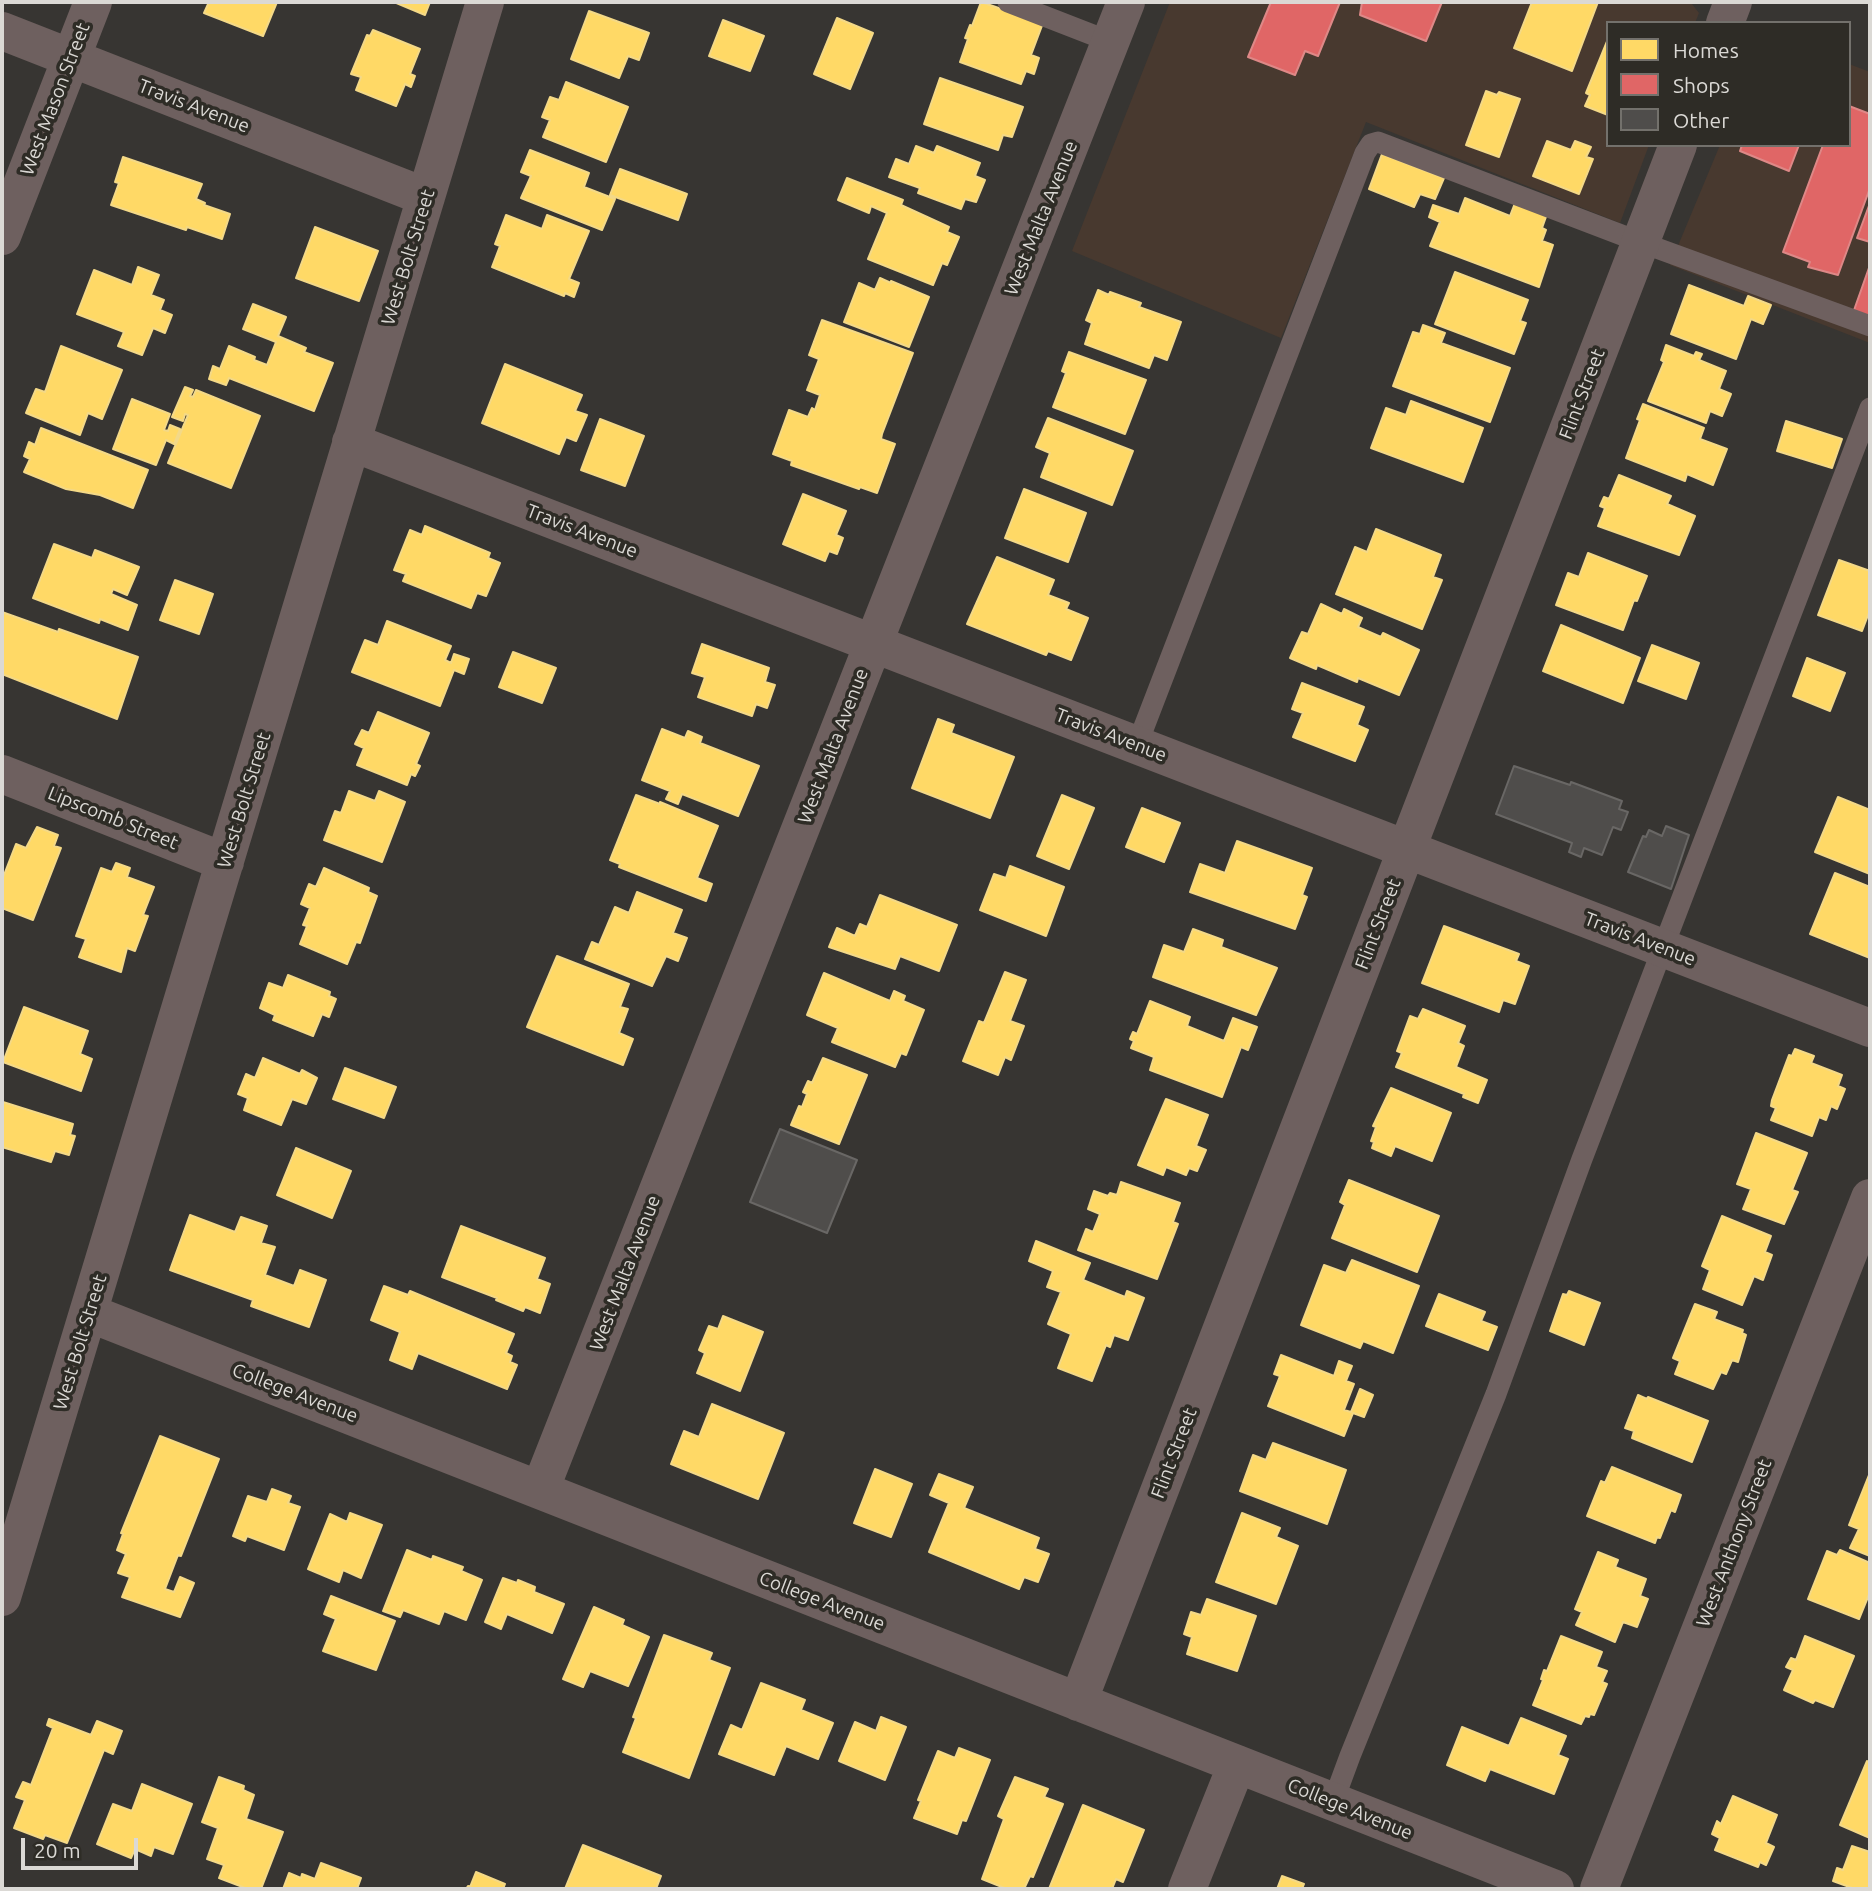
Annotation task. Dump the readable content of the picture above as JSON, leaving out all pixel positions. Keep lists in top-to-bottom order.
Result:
{
  "streets": {
    "street": [
      "West Mason Street",
      "Travis Avenue",
      "West Malta Avenue",
      "West Bolt Street",
      "Flint Street",
      "Lipscomb Street",
      "College Avenue",
      "West Anthony Street"
    ]
  },
  "crossings": [
    ["West Mason Street", "Travis Avenue"],
    ["Travis Avenue", "West Malta Avenue"],
    ["Travis Avenue", "West Bolt Street"],
    ["Travis Avenue", "Flint Street"],
    ["West Malta Avenue", "College Avenue"],
    ["West Bolt Street", "Lipscomb Street"],
    ["West Bolt Street", "College Avenue"],
    ["Flint Street", "College Avenue"]
  ],
  "legend": ["Homes", "Shops", "Other"],
  "scale_bar": "20 m"
}
